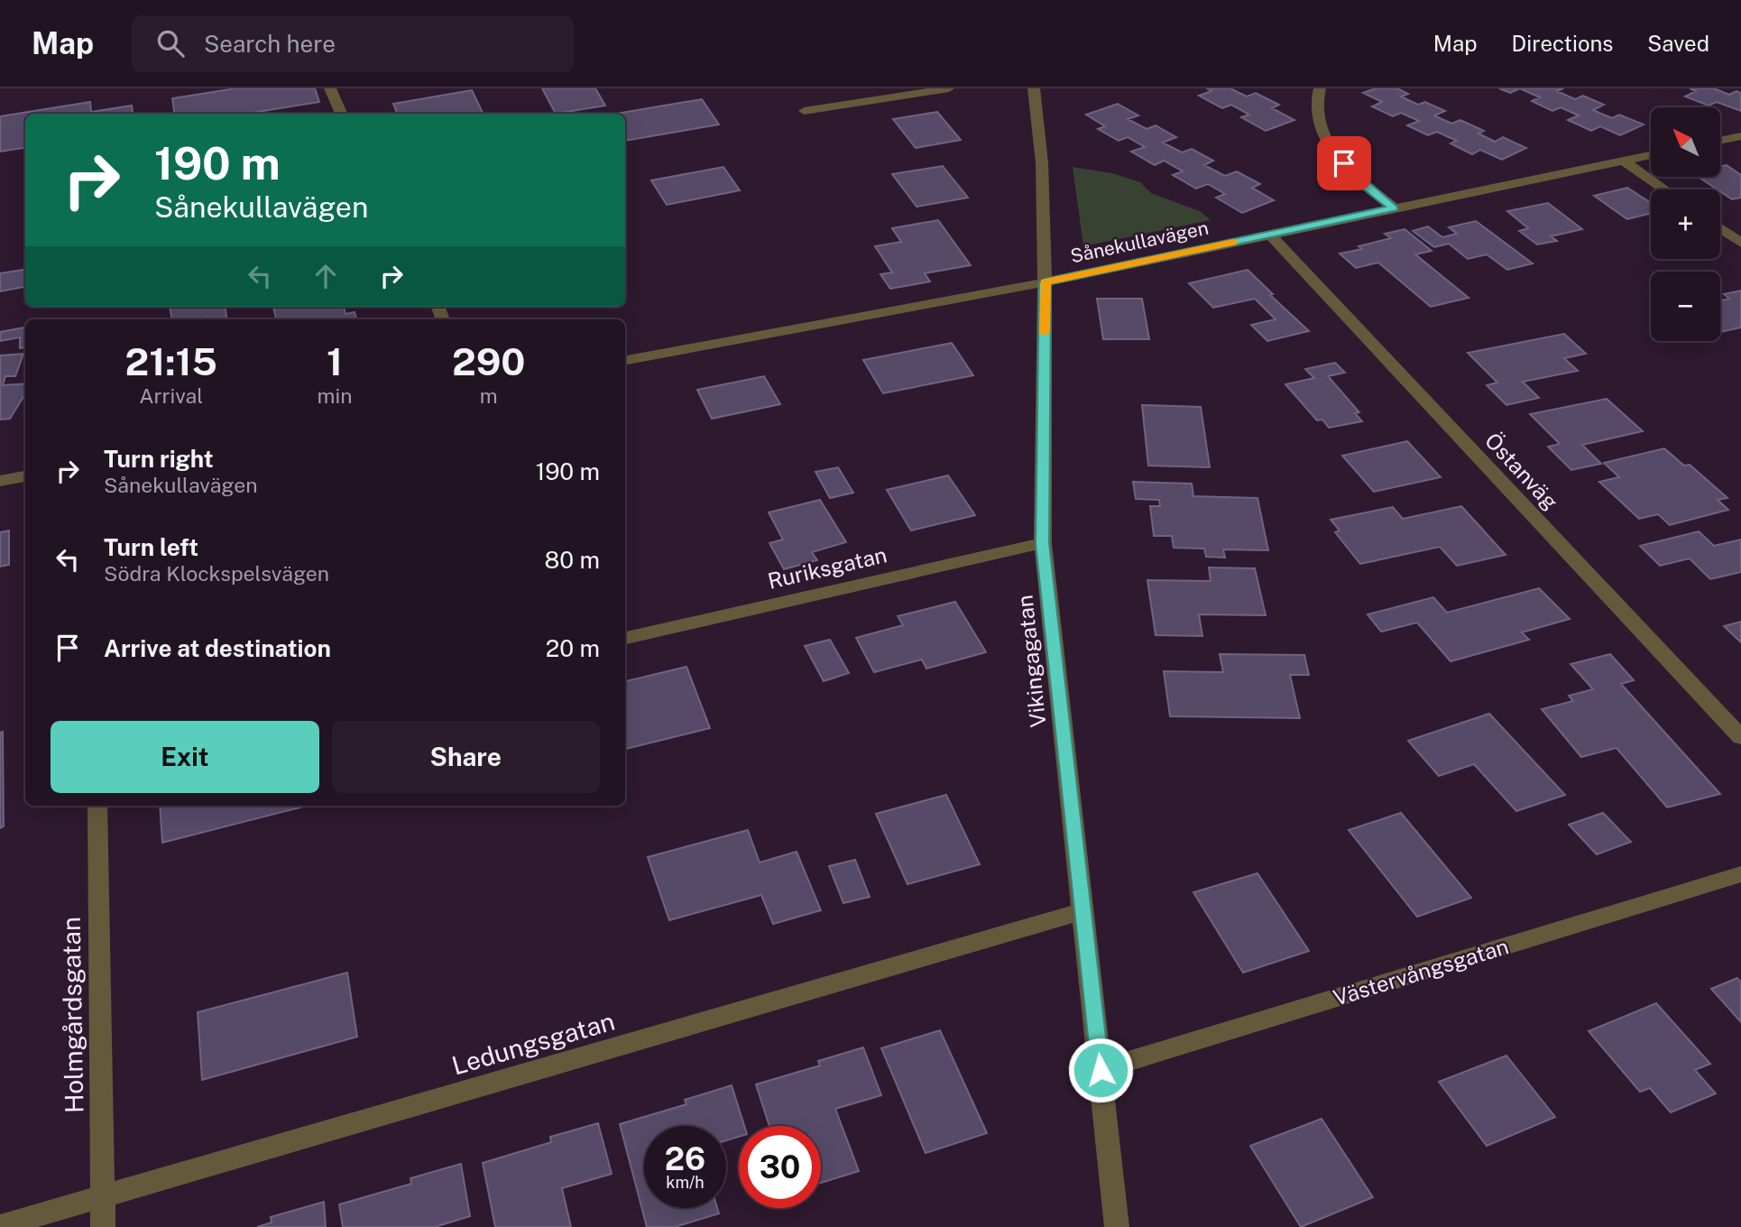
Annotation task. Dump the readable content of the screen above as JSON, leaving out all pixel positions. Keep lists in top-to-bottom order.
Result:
{
  "streets": {
    "street": [
      "Sånekullavägen",
      "Östanväg",
      "Ruriksgatan",
      "Vikingagatan",
      "Västervångsgatan",
      "Holmgårdsgatan",
      "Ledungsgatan"
    ]
  },
  "crossings": [
    ["Sånekullavägen", "Östanväg"],
    ["Sånekullavägen", "Vikingagatan"],
    ["Ruriksgatan", "Vikingagatan"],
    ["Vikingagatan", "Västervångsgatan"],
    ["Vikingagatan", "Ledungsgatan"],
    ["Holmgårdsgatan", "Ledungsgatan"]
  ],
  "north": "top left",
  "page": {
    "header": "Map",
    "search": "Search here",
    "nav": ["Map", "Directions", "Saved"],
    "map_buttons": ["+", "−"],
    "turn": ["190 m", "Sånekullavägen"],
    "eta": [
      "21:15",
      "Arrival",
      "1",
      "min",
      "290",
      "m"
    ],
    "list": [
      {
        "name": "Turn right",
        "note": "Sånekullavägen",
        "value": "190 m"
      },
      {
        "name": "Turn left",
        "note": "Södra Klockspelsvägen",
        "value": "80 m"
      },
      {
        "name": "Arrive at destination",
        "value": "20 m"
      }
    ],
    "buttons": ["Exit", "Share"],
    "speed": "26 km/h",
    "limit": "30"
  }
}
